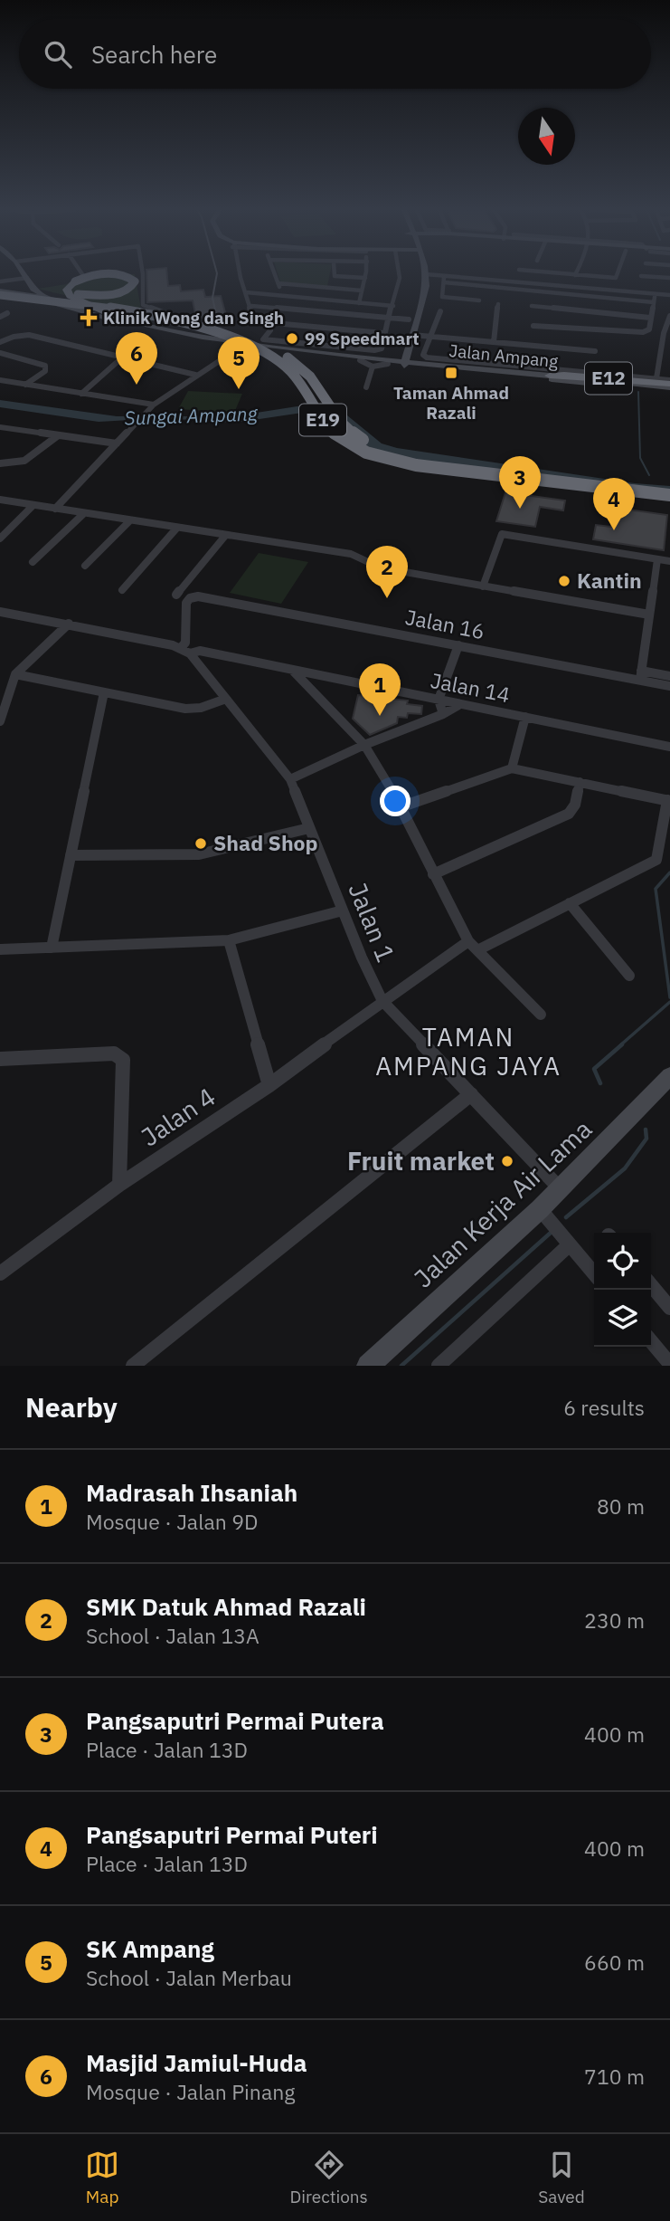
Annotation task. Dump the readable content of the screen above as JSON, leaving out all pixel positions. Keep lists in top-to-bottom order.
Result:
{
  "streets": {
    "highway": ["E12", "E19"],
    "main road": ["Jalan Ampang", "Jalan Kerja Air Lama"],
    "street": [
      "Jalan 16",
      "Jalan 14",
      "Jalan 1",
      "Jalan 4"
    ]
  },
  "crossings": [
    ["Jalan Ampang", "E12"],
    ["Jalan Ampang", "E19"],
    ["Jalan 16", "Jalan 14"],
    ["Jalan 16", "Jalan 1"],
    ["Jalan 14", "Jalan 1"],
    ["Jalan 1", "Jalan 4"],
    ["Jalan 1", "Jalan Kerja Air Lama"]
  ],
  "districts": ["TAMAN AMPANG JAYA"],
  "water": ["Sungai Ampang"],
  "places": {
    "health": ["Klinik Wong dan Singh"],
    "other": [
      "99 Speedmart",
      "Kantin",
      "Shad Shop",
      "Fruit market"
    ],
    "transit": ["Taman Ahmad Razali"]
  },
  "north": "bottom",
  "page": {
    "search": "Search here",
    "pins": [
      "6",
      "5",
      "3",
      "4",
      "2",
      "1"
    ],
    "heading": ["Nearby", "6 results"],
    "list": [
      {
        "mark": "1",
        "name": "Madrasah Ihsaniah",
        "note": "Mosque · Jalan 9D",
        "value": "80 m"
      },
      {
        "mark": "2",
        "name": "SMK Datuk Ahmad Razali",
        "note": "School · Jalan 13A",
        "value": "230 m"
      },
      {
        "mark": "3",
        "name": "Pangsaputri Permai Putera",
        "note": "Place · Jalan 13D",
        "value": "400 m"
      },
      {
        "mark": "4",
        "name": "Pangsaputri Permai Puteri",
        "note": "Place · Jalan 13D",
        "value": "400 m"
      },
      {
        "mark": "5",
        "name": "SK Ampang",
        "note": "School · Jalan Merbau",
        "value": "660 m"
      },
      {
        "mark": "6",
        "name": "Masjid Jamiul-Huda",
        "note": "Mosque · Jalan Pinang",
        "value": "710 m"
      }
    ],
    "nav": ["Map", "Directions", "Saved"]
  }
}
